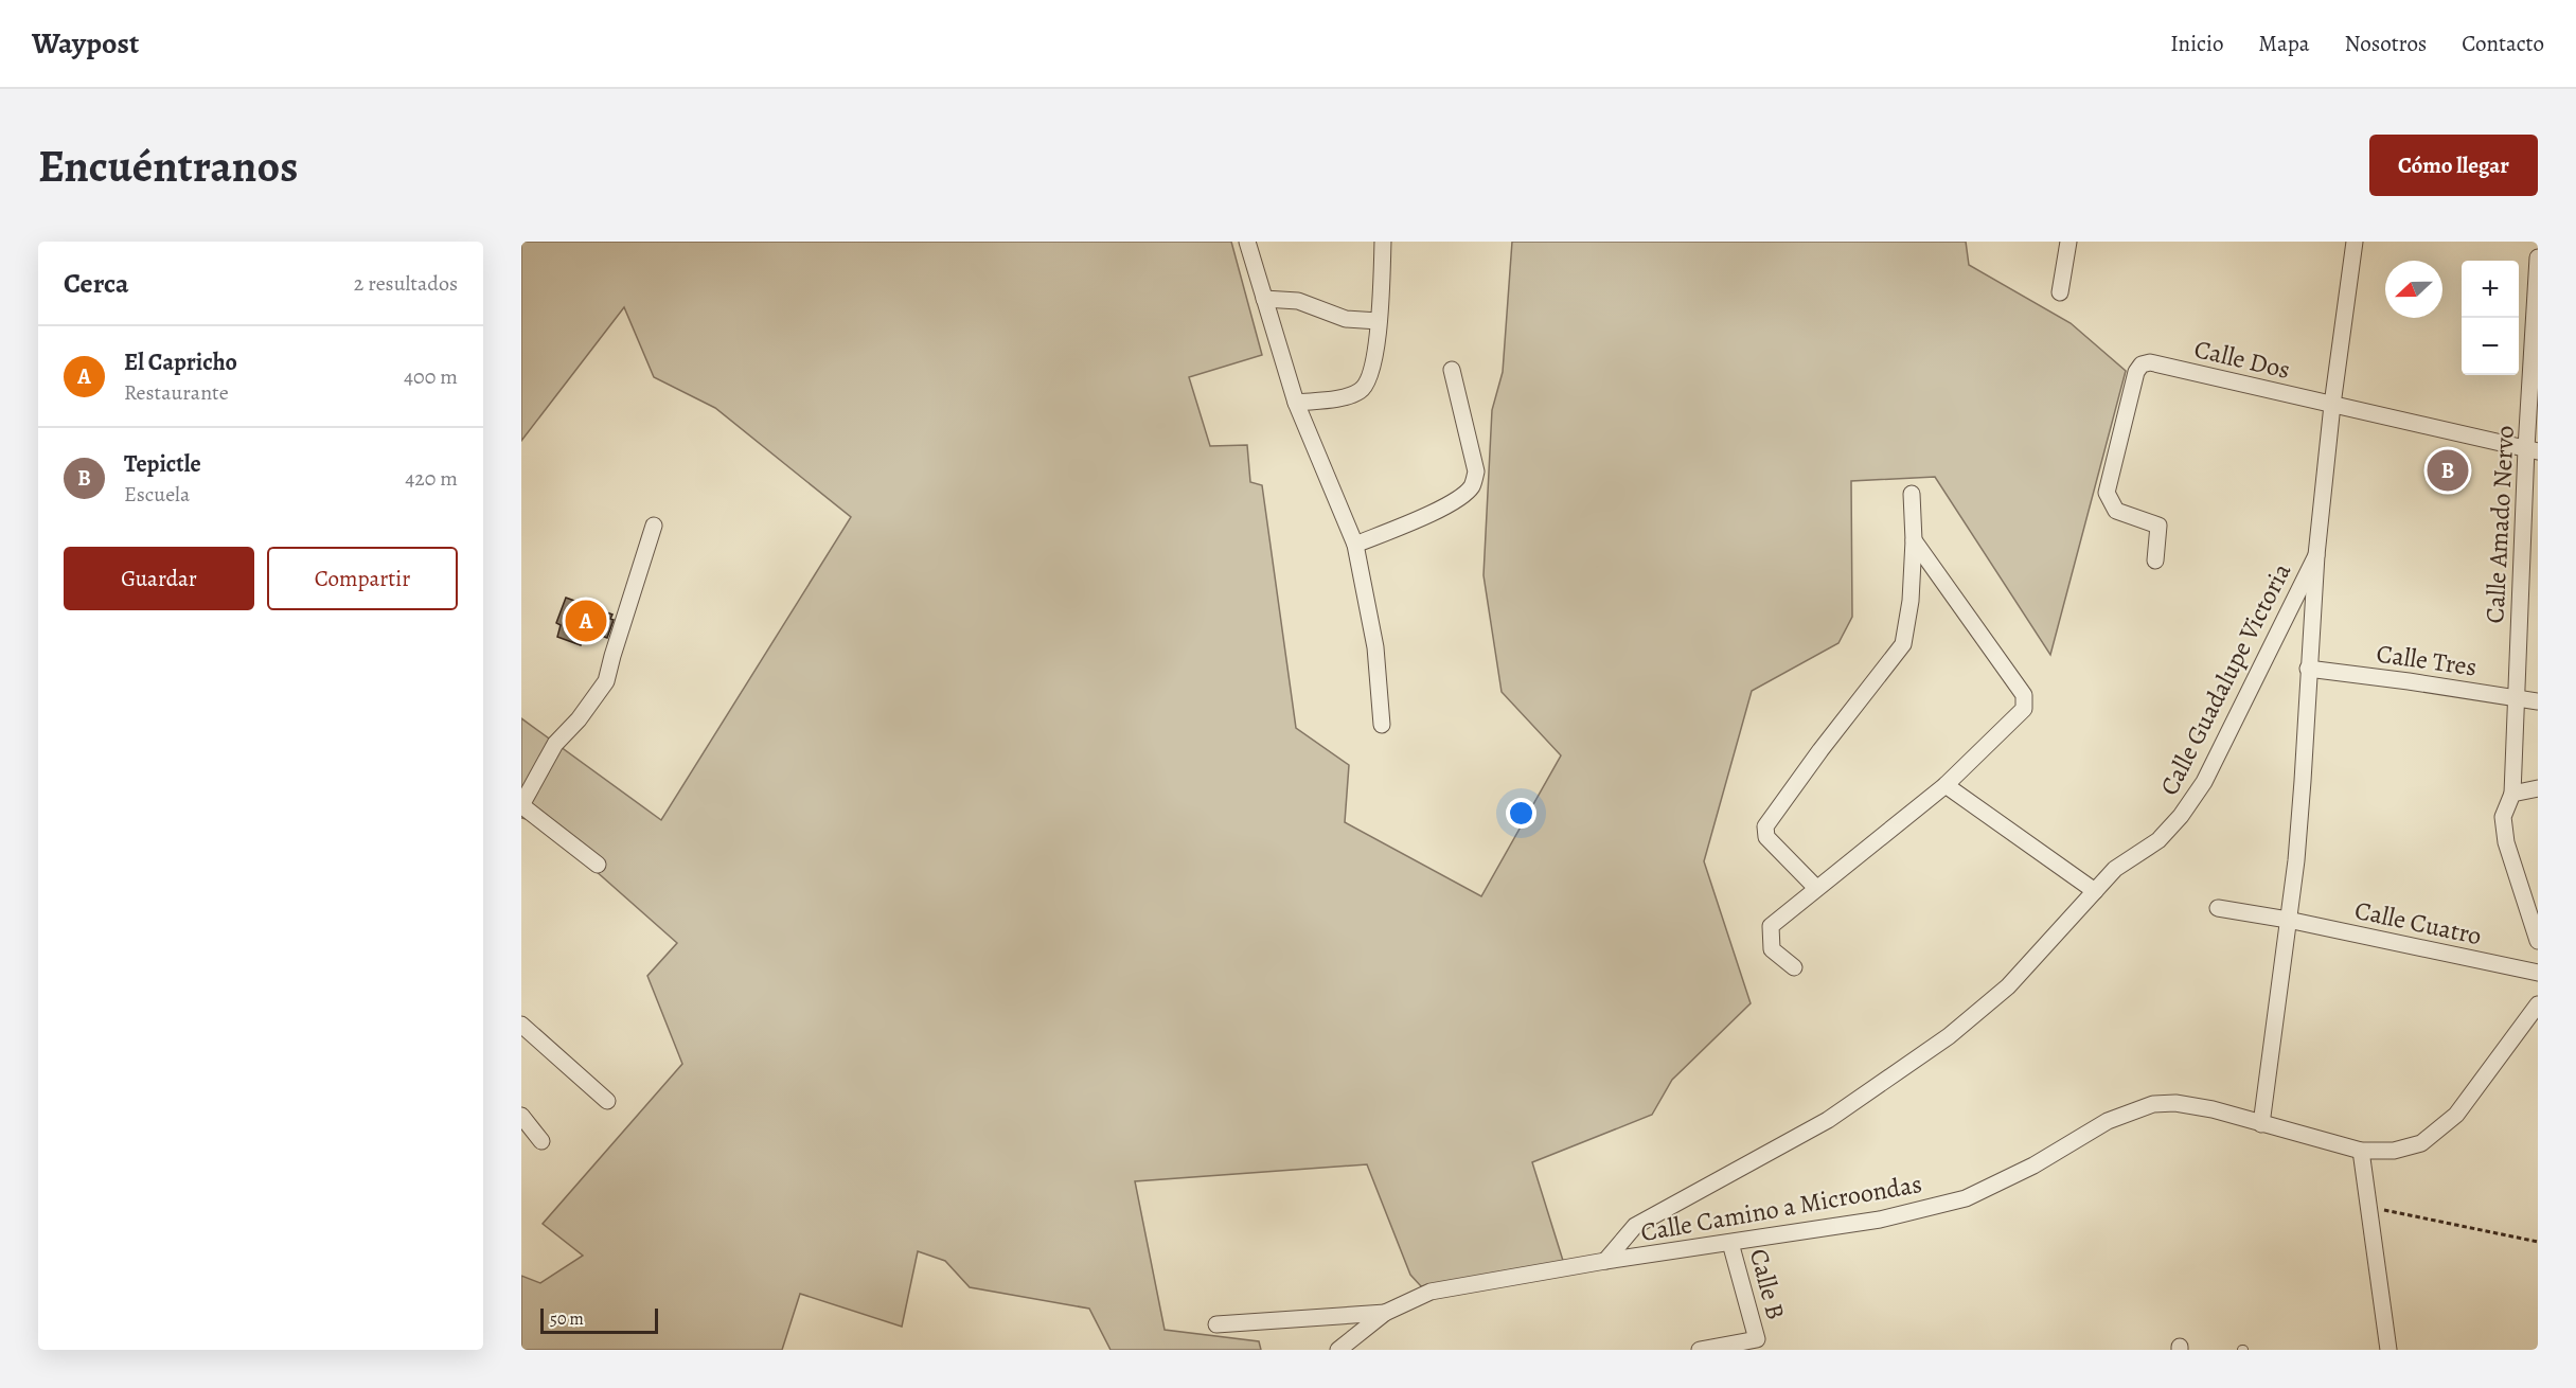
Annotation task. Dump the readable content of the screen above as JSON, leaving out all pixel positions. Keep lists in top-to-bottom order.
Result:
{
  "streets": {
    "street": [
      "Calle Dos",
      "Calle Amado Nervo",
      "Calle Tres",
      "Calle Guadalupe Victoria",
      "Calle Cuatro",
      "Calle Camino a Microondas",
      "Calle B"
    ]
  },
  "crossings": [
    ["Calle Dos", "Calle Amado Nervo"],
    ["Calle Dos", "Calle Guadalupe Victoria"],
    ["Calle Amado Nervo", "Calle Tres"],
    ["Calle Tres", "Calle Guadalupe Victoria"],
    ["Calle Guadalupe Victoria", "Calle Cuatro"],
    ["Calle Guadalupe Victoria", "Calle Camino a Microondas"],
    ["Calle Camino a Microondas", "Calle B"]
  ],
  "scale_bar": "50 m",
  "north": "left",
  "page": {
    "header": "Waypost",
    "nav": [
      "Inicio",
      "Mapa",
      "Nosotros",
      "Contacto"
    ],
    "buttons": [
      "Cómo llegar",
      ["Guardar", "Compartir"]
    ],
    "title": "Encuéntranos",
    "heading": ["Cerca", "2 resultados"],
    "map_buttons": ["+", "−"],
    "list": [
      {
        "mark": "A",
        "name": "El Capricho",
        "note": "Restaurante",
        "value": "400 m"
      },
      {
        "mark": "B",
        "name": "Tepictle",
        "note": "Escuela",
        "value": "420 m"
      }
    ],
    "pins": ["B", "A"],
    "scale": "50 m"
  }
}
